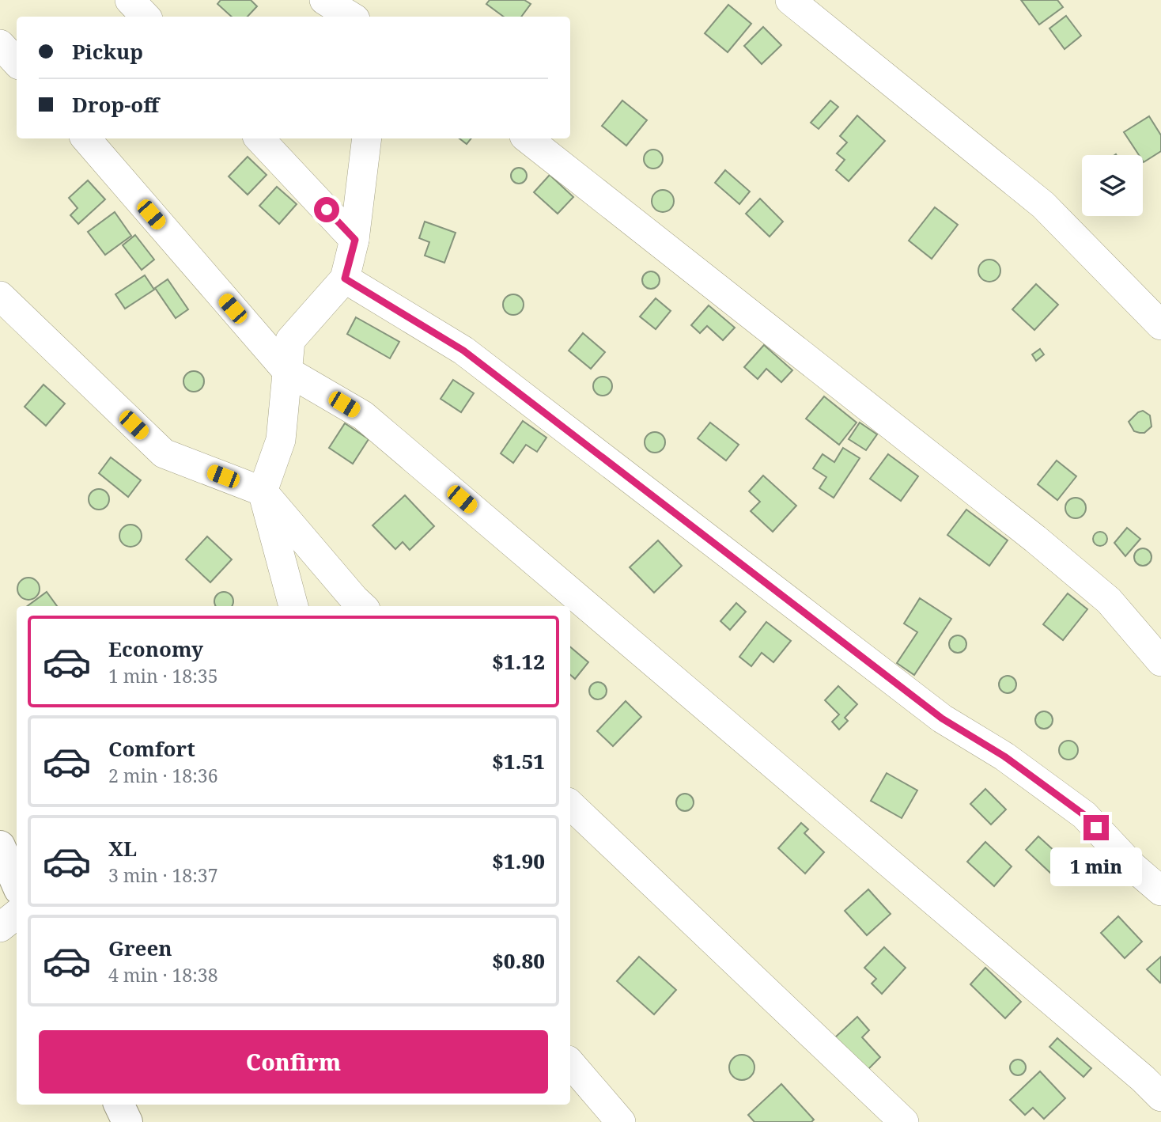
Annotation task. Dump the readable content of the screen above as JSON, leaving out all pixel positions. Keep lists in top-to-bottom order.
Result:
{
  "page": {
    "banner": ["Pickup", "Drop-off"],
    "list": [
      {
        "name": "Economy",
        "note": "1 min · 18:35",
        "value": "$1.12"
      },
      {
        "name": "Comfort",
        "note": "2 min · 18:36",
        "value": "$1.51"
      },
      {
        "name": "XL",
        "note": "3 min · 18:37",
        "value": "$1.90"
      },
      {
        "name": "Green",
        "note": "4 min · 18:38",
        "value": "$0.80"
      }
    ],
    "bubble": "1 min",
    "buttons": "Confirm"
  }
}
